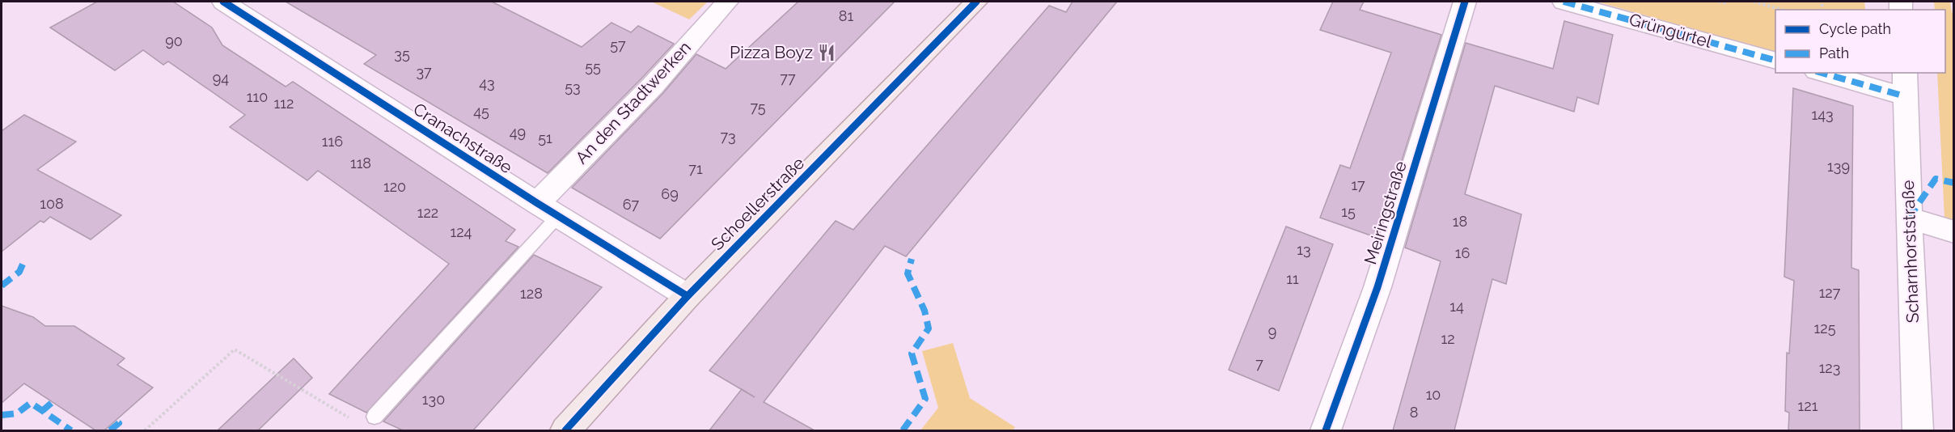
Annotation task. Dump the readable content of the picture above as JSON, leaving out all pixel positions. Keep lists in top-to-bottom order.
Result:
{
  "streets": {
    "main road": ["Schoellerstraße"],
    "street": [
      "Grüngürtel",
      "An den Stadtwerken",
      "Cranachstraße",
      "Meiringstraße",
      "Scharnhorststraße"
    ]
  },
  "crossings": [
    ["An den Stadtwerken", "Cranachstraße"],
    ["Cranachstraße", "Schoellerstraße"]
  ],
  "places": {
    "restaurant": ["Pizza Boyz"]
  },
  "house_numbers": [
    "81",
    "90",
    "57",
    "35",
    "55",
    "37",
    "94",
    "77",
    "43",
    "53",
    "110",
    "112",
    "75",
    "45",
    "143",
    "49",
    "73",
    "51",
    "116",
    "118",
    "139",
    "71",
    "17",
    "120",
    "69",
    "108",
    "67",
    "15",
    "122",
    "18",
    "124",
    "13",
    "16",
    "11",
    "127",
    "128",
    "14",
    "125",
    "9",
    "12",
    "7",
    "123",
    "10",
    "130",
    "121",
    "8"
  ],
  "legend": ["Cycle path", "Path"]
}
